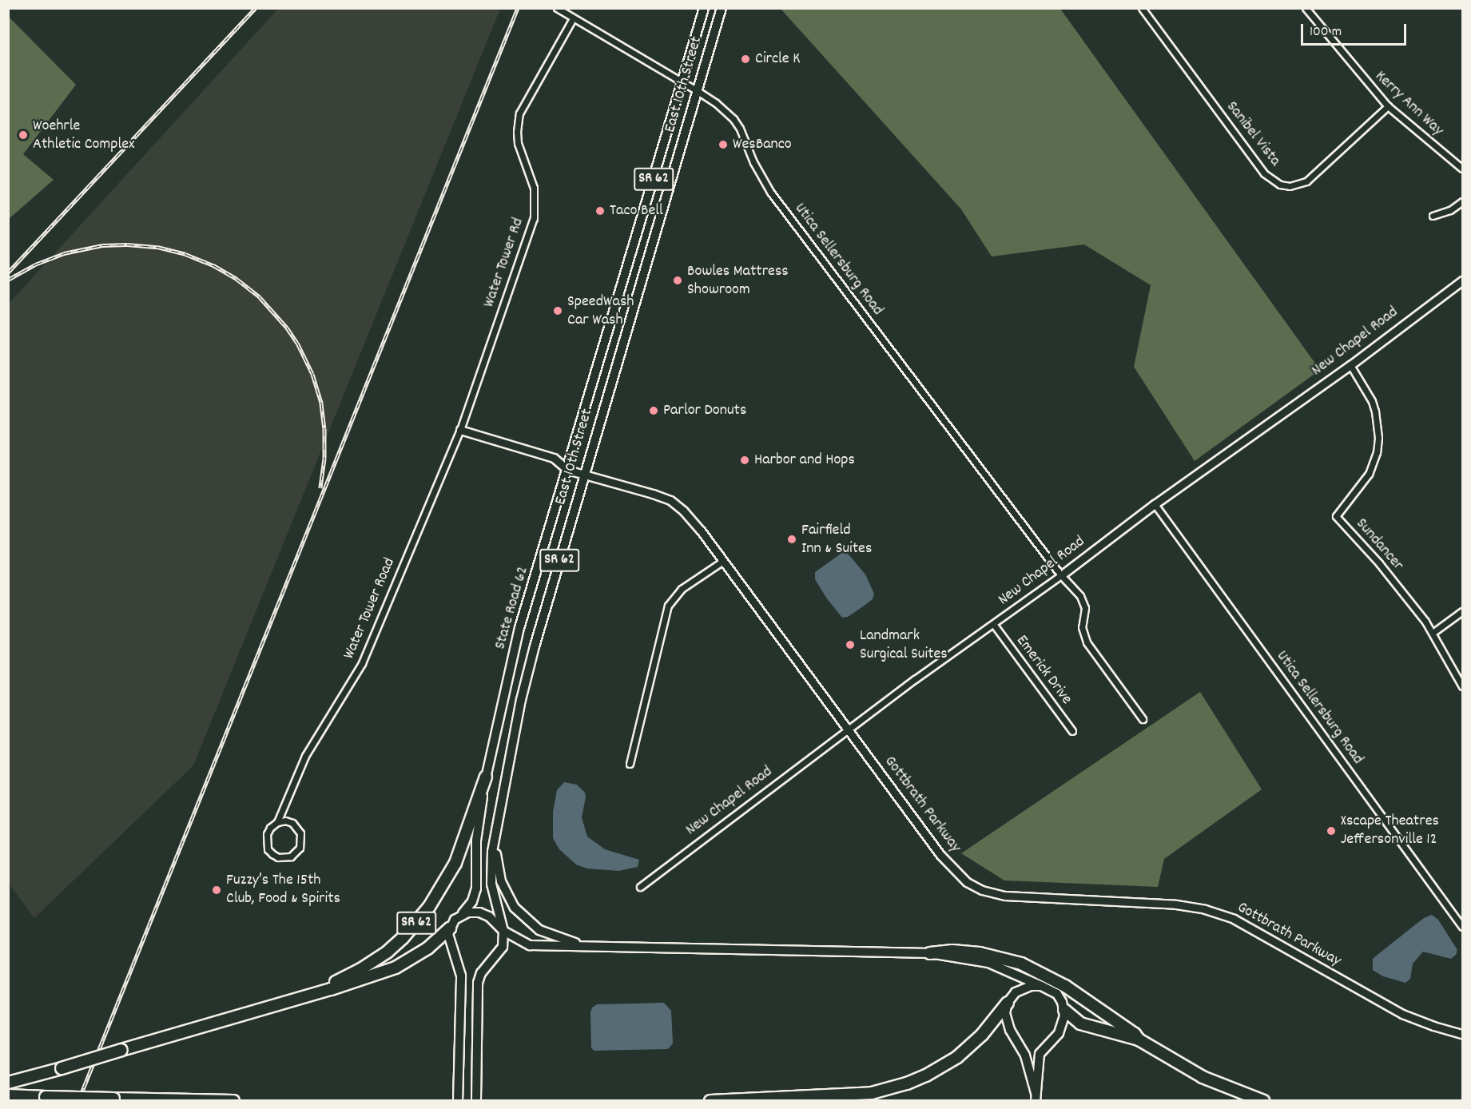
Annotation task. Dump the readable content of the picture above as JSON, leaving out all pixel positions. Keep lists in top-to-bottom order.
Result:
{
  "streets": {
    "highway": ["SR 62"],
    "main road": ["East 10th Street", "State Road 62"],
    "street": [
      "Kerry Ann Way",
      "Sanibel Vista",
      "Utica Sellersburg Road",
      "Water Tower Rd",
      "New Chapel Road",
      "Sundancer",
      "Water Tower Road",
      "Emerick Drive",
      "Gottbrath Parkway"
    ]
  },
  "crossings": [
    ["East 10th Street", "SR 62"],
    ["East 10th Street", "Utica Sellersburg Road"],
    ["East 10th Street", "Gottbrath Parkway"],
    ["Kerry Ann Way", "Sanibel Vista"],
    ["SR 62", "State Road 62"],
    ["Utica Sellersburg Road", "Water Tower Rd"],
    ["Utica Sellersburg Road", "New Chapel Road"],
    ["Utica Sellersburg Road", "State Road 62"],
    ["Water Tower Rd", "Water Tower Road"],
    ["New Chapel Road", "Sundancer"],
    ["New Chapel Road", "Emerick Drive"],
    ["New Chapel Road", "Gottbrath Parkway"],
    ["State Road 62", "Gottbrath Parkway"],
    ["Water Tower Road", "Gottbrath Parkway"]
  ],
  "places": [
    "Circle K",
    "Woehrle Athletic Complex",
    "WesBanco",
    "Taco Bell",
    "Bowles Mattress Showroom",
    "SpeedWash Car Wash",
    "Parlor Donuts",
    "Harbor and Hops",
    "Fairfield Inn & Suites",
    "Landmark Surgical Suites",
    "Xscape Theatres Jeffersonville 12",
    "Fuzzy’s The 15th Club, Food & Spirits"
  ],
  "scale_bar": "100 m"
}
